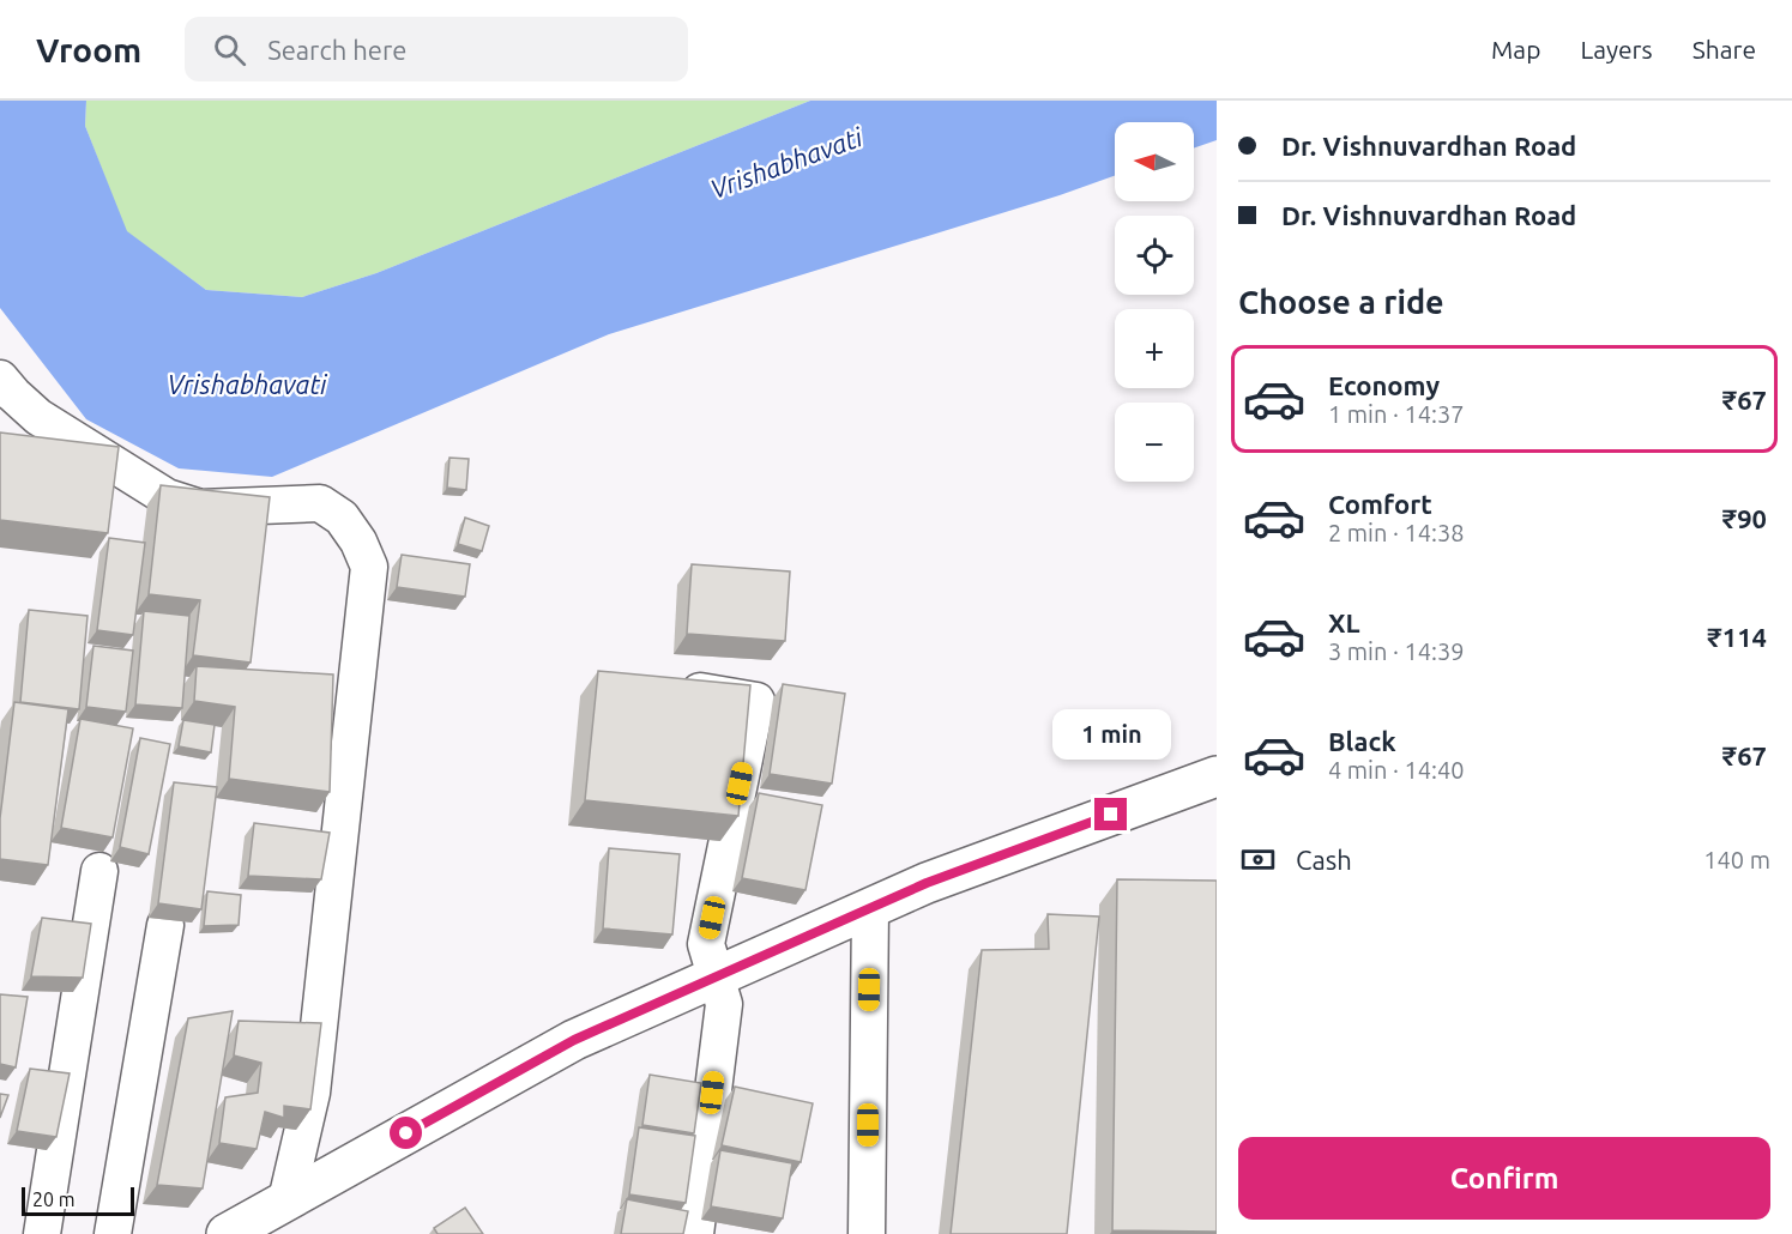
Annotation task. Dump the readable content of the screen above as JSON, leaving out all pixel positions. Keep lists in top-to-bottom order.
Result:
{
  "water": ["Vrishabhavati"],
  "scale_bar": "20 m",
  "north": "left",
  "page": {
    "header": "Vroom",
    "search": "Search here",
    "nav": ["Map", "Layers", "Share"],
    "banner": ["Dr. Vishnuvardhan Road", "Dr. Vishnuvardhan Road"],
    "map_buttons": ["+", "−"],
    "heading": "Choose a ride",
    "list": [
      {
        "name": "Economy",
        "note": "1 min · 14:37",
        "value": "₹67"
      },
      {
        "name": "Comfort",
        "note": "2 min · 14:38",
        "value": "₹90"
      },
      {
        "name": "XL",
        "note": "3 min · 14:39",
        "value": "₹114"
      },
      {
        "name": "Black",
        "note": "4 min · 14:40",
        "value": "₹67"
      }
    ],
    "bubble": "1 min",
    "pay": ["Cash", "140 m"],
    "buttons": "Confirm",
    "scale": "20 m"
  }
}
